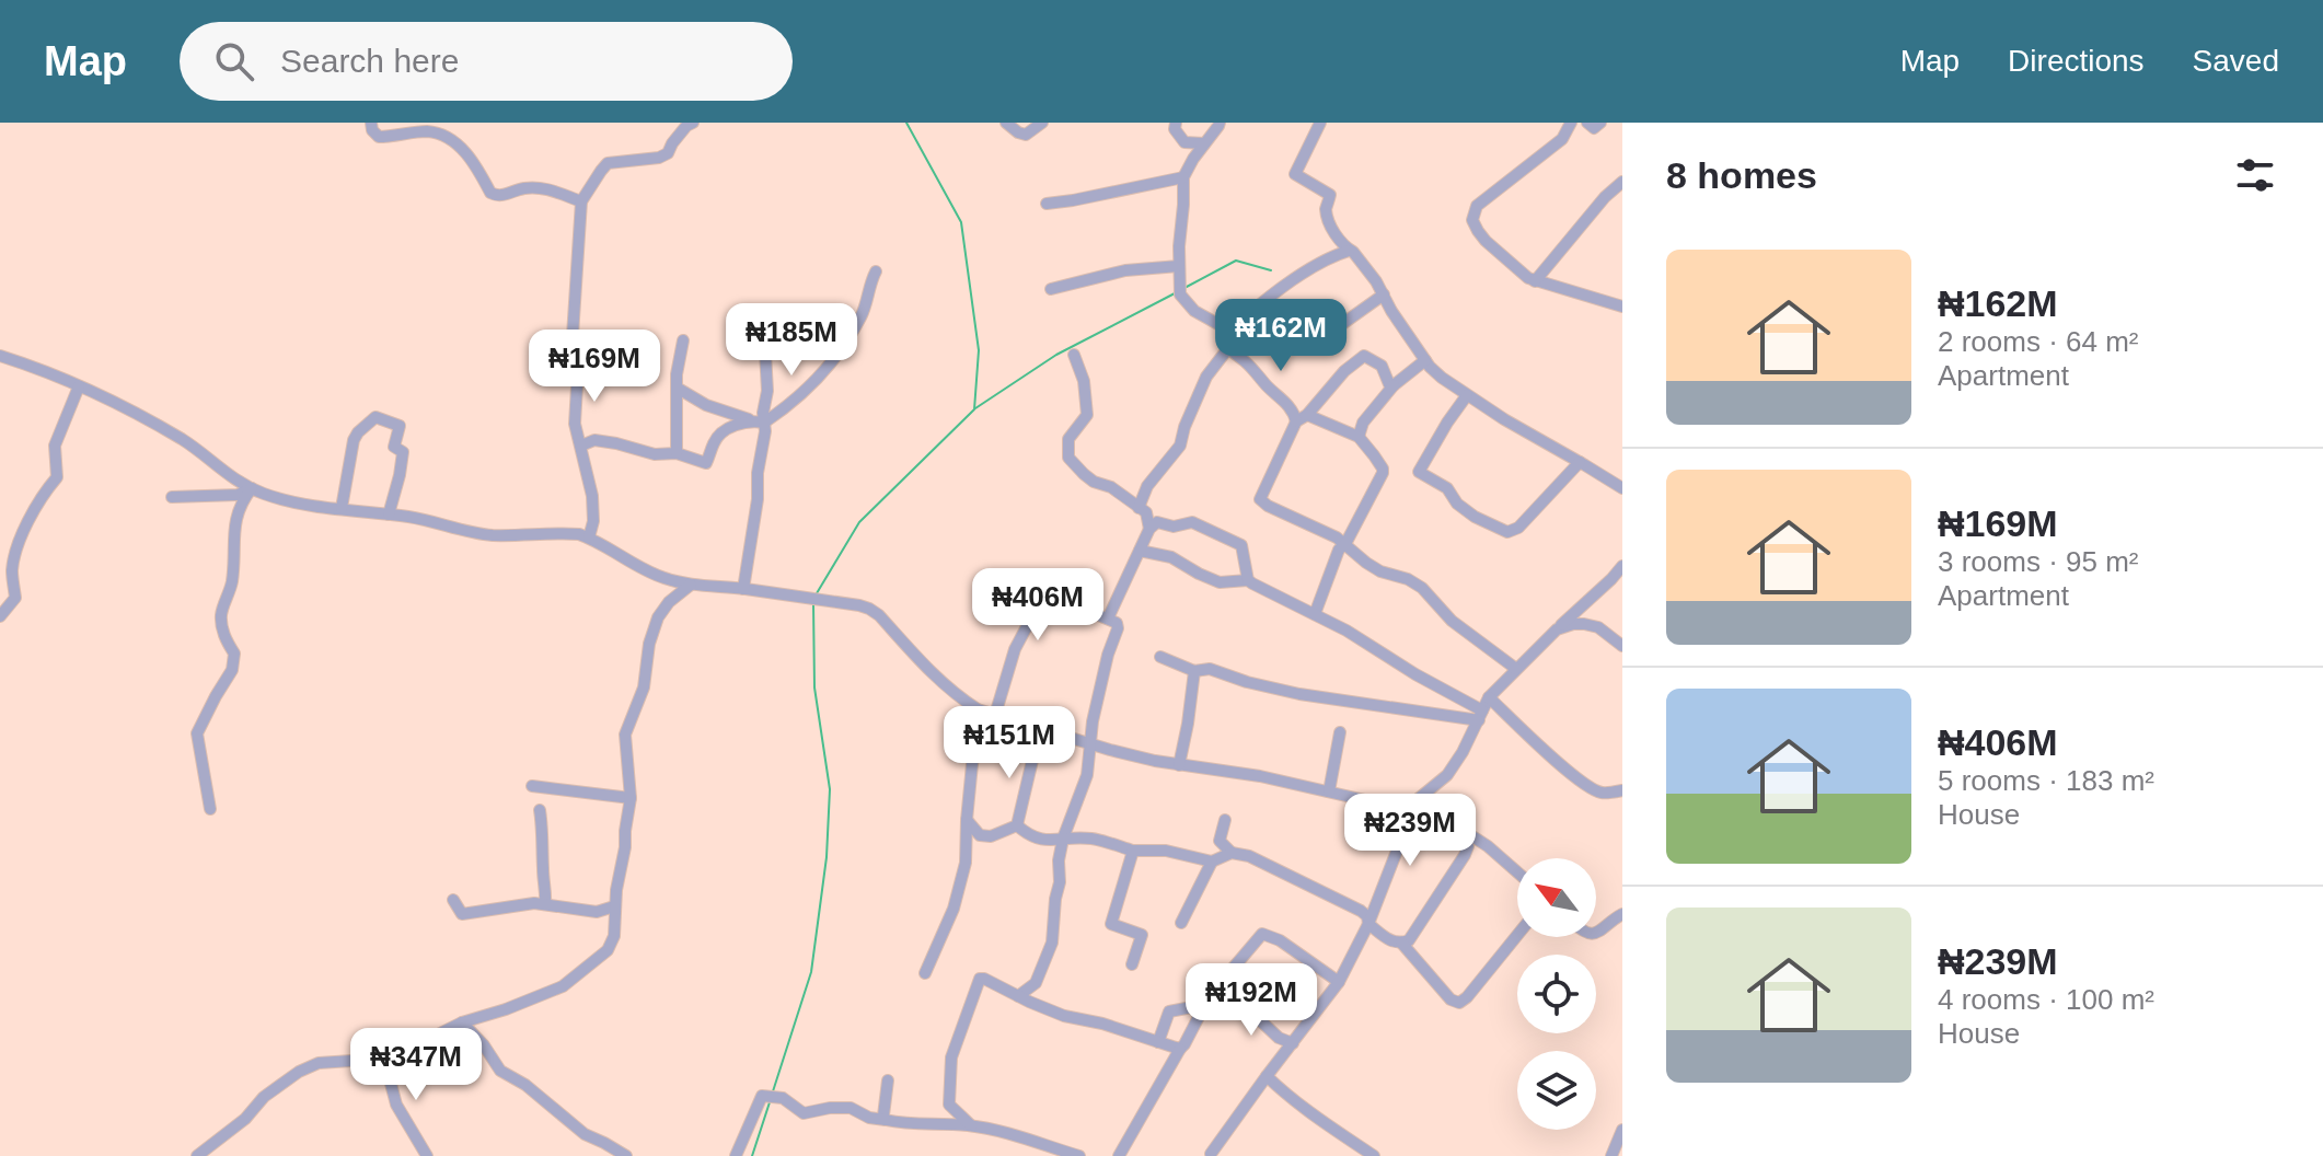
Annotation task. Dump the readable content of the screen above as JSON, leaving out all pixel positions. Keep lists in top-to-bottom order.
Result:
{
  "north": "top left",
  "page": {
    "header": "Map",
    "search": "Search here",
    "nav": ["Map", "Directions", "Saved"],
    "heading": "8 homes",
    "list": [
      {
        "name": "₦162M",
        "note": "2 rooms · 64 m² · Apartment"
      },
      {
        "name": "₦169M",
        "note": "3 rooms · 95 m² · Apartment"
      },
      {
        "name": "₦406M",
        "note": "5 rooms · 183 m² · House"
      },
      {
        "name": "₦239M",
        "note": "4 rooms · 100 m² · House"
      }
    ],
    "price": [
      "₦162M",
      "₦185M",
      "₦169M",
      "₦406M",
      "₦151M",
      "₦239M",
      "₦192M",
      "₦347M"
    ]
  }
}
